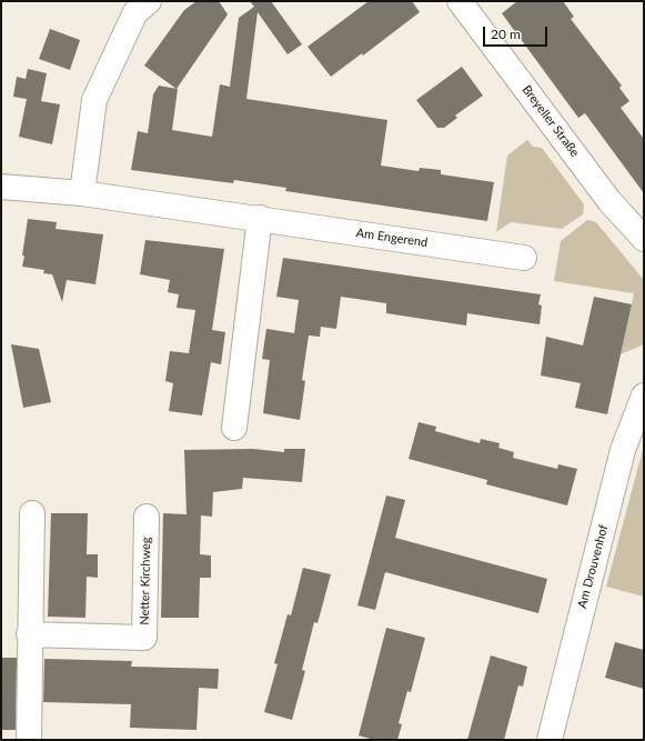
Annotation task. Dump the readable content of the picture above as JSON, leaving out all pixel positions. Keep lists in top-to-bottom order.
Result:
{
  "streets": {
    "street": [
      "Breyeller Straße",
      "Am Engerend",
      "Am Drouvenhof",
      "Netter Kirchweg"
    ]
  },
  "scale_bar": "20 m"
}
